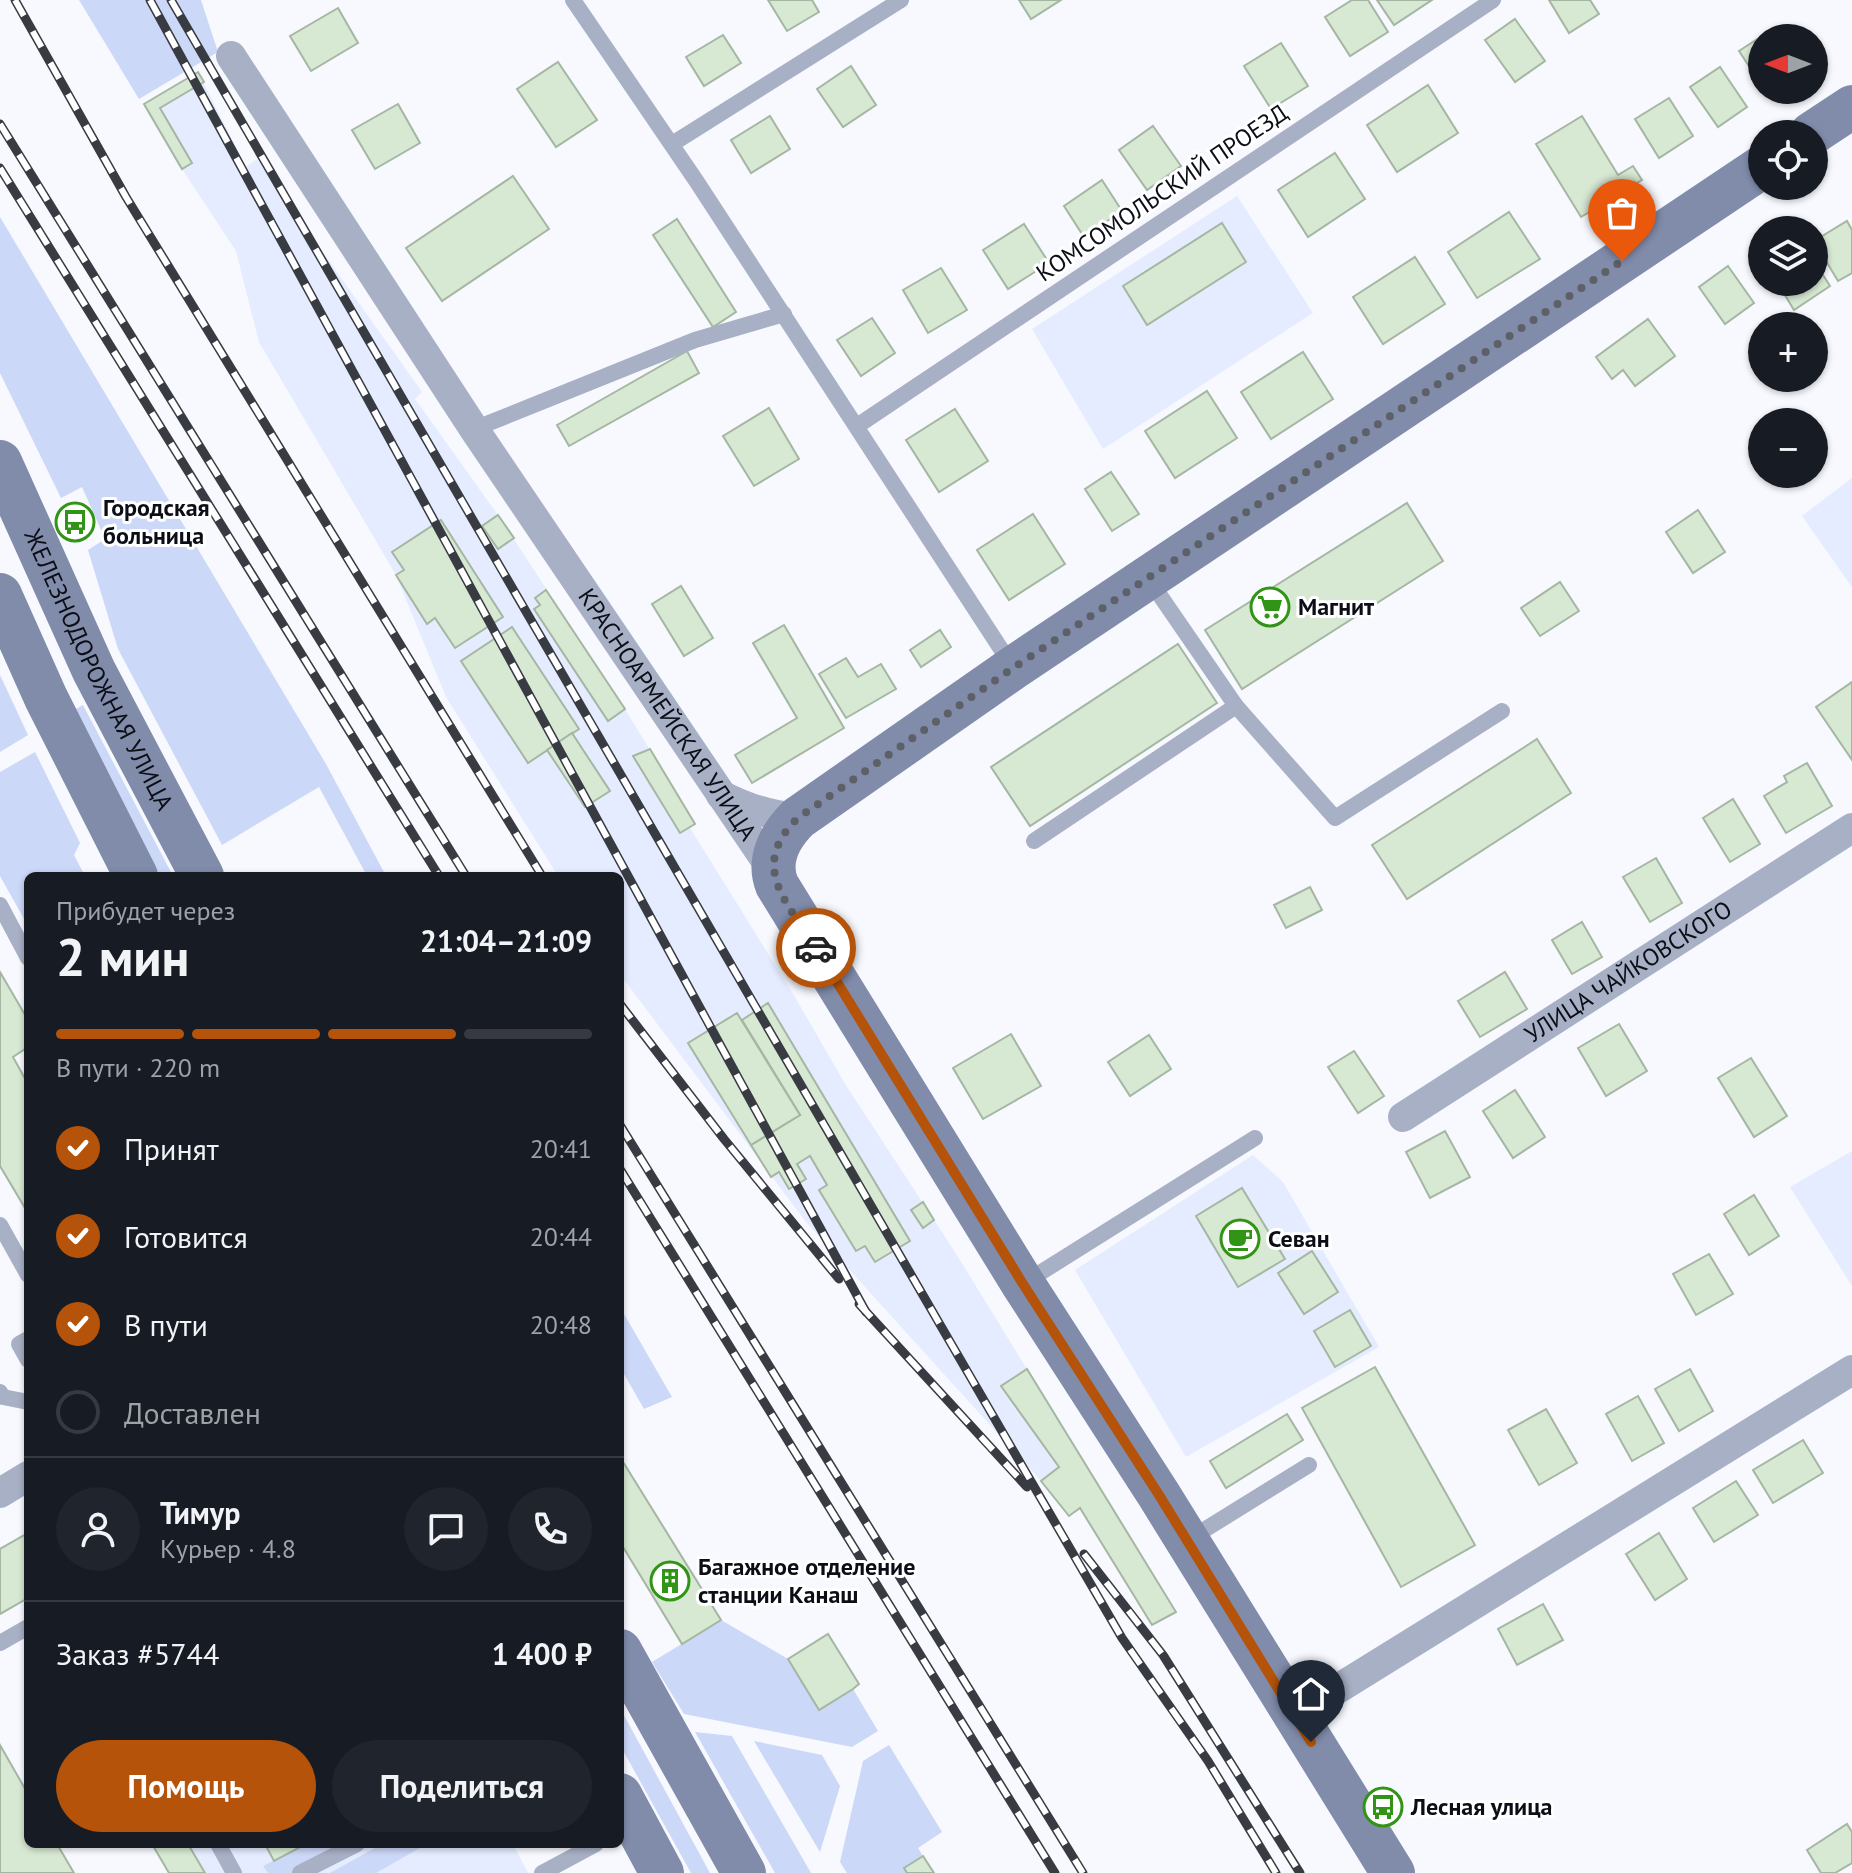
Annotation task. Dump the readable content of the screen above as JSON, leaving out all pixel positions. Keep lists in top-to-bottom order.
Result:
{
  "streets": {
    "main road": ["ЖЕЛЕЗНОДОРОЖНАЯ УЛИЦА", "КРАСНОАРМЕЙСКАЯ УЛИЦА"],
    "street": ["УЛИЦА ЧАЙКОВСКОГО"],
    "lane": ["КОМСОМОЛЬСКИЙ ПРОЕЗД"]
  },
  "places": {
    "bus stop": ["Городская больница", "Лесная улица"],
    "supermarket": ["Магнит"],
    "cafe": ["Севан"],
    "building": ["Багажное отделение станции Канаш"]
  },
  "north": "left",
  "page": {
    "map_buttons": ["+", "−"],
    "heading": ["2 мин", "Прибудет через", "21:04–21:09"],
    "panel": [
      "Тимур",
      "Курьер · 4.8",
      "Заказ #5744",
      "1 400 ₽"
    ],
    "bar": "В пути · 220 m",
    "list": [
      ["Принят", "20:41"],
      ["Готовится", "20:44"],
      ["В пути", "20:48"],
      "Доставлен"
    ],
    "buttons": ["Помощь", "Поделиться"]
  }
}
